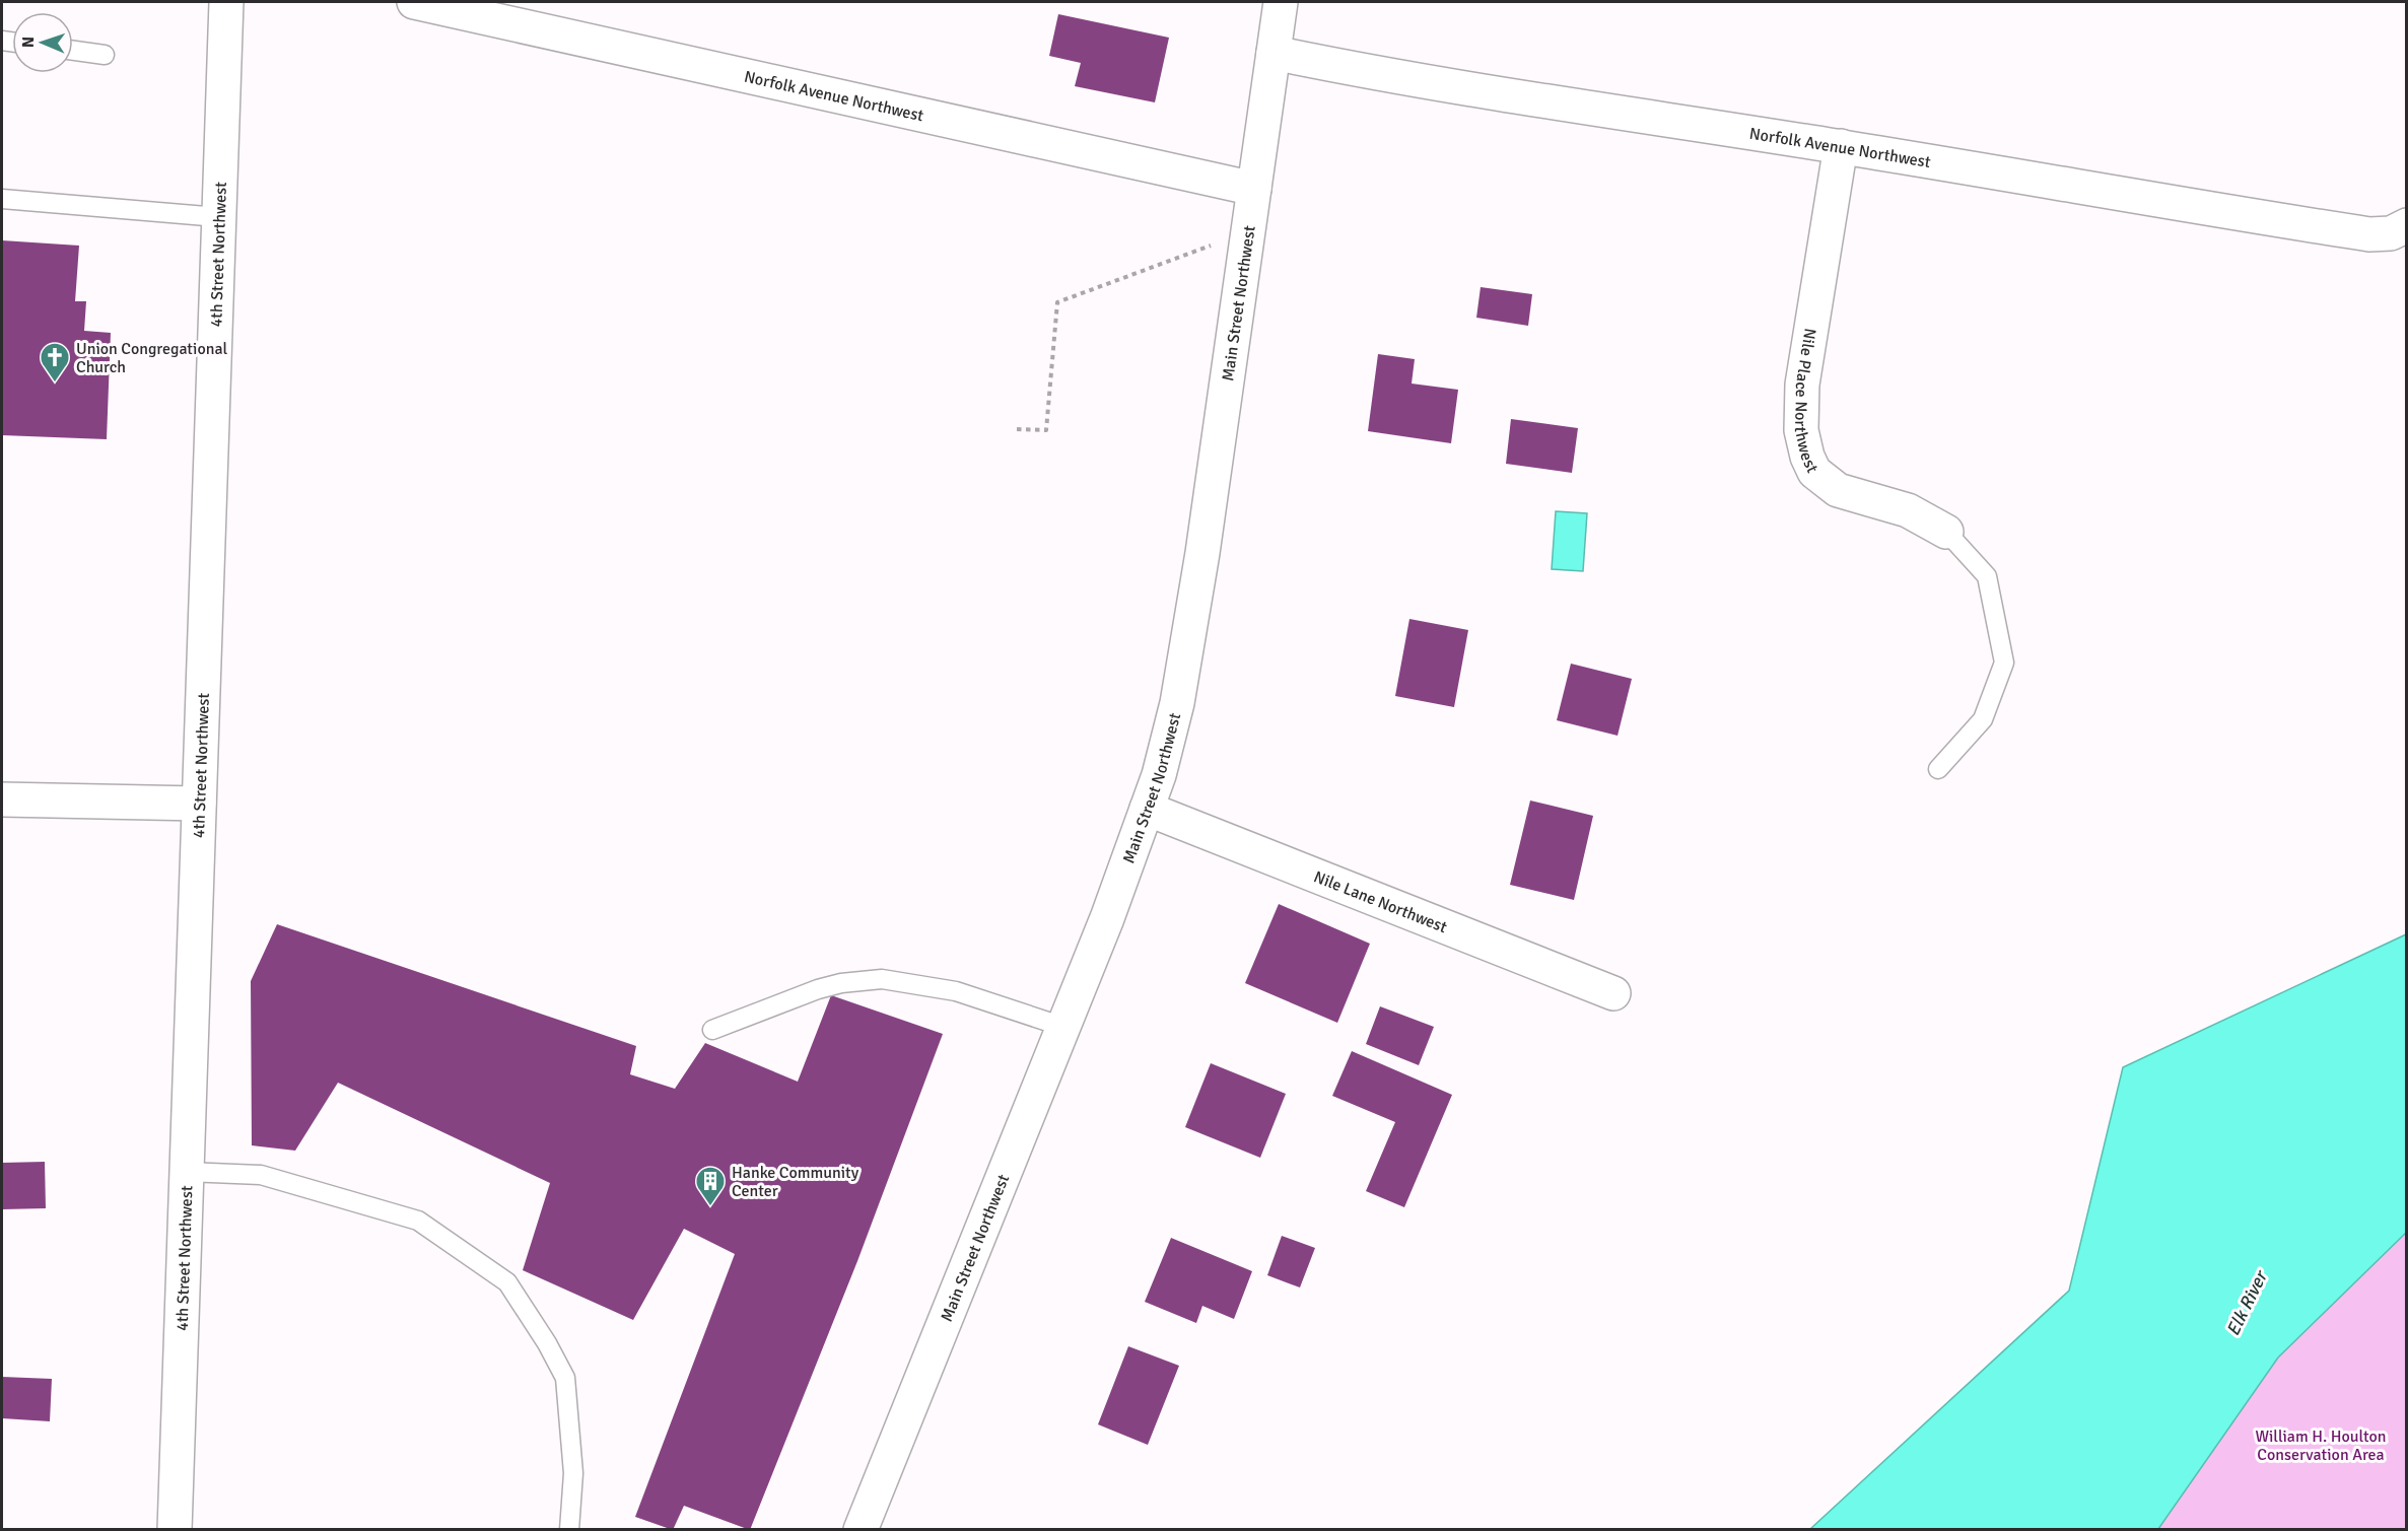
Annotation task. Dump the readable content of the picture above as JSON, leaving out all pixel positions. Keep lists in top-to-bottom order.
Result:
{
  "streets": {
    "street": [
      "Norfolk Avenue Northwest",
      "4th Street Northwest",
      "Main Street Northwest",
      "Nile Place Northwest",
      "Nile Lane Northwest"
    ]
  },
  "crossings": [
    ["Norfolk Avenue Northwest", "Main Street Northwest"],
    ["Norfolk Avenue Northwest", "Nile Place Northwest"],
    ["Main Street Northwest", "Nile Lane Northwest"]
  ],
  "water": ["Elk River"],
  "parks": ["William H. Houlton Conservation Area"],
  "places": {
    "church": ["Union Congregational Church"],
    "building": ["Hanke Community Center"]
  },
  "north": "left"
}
